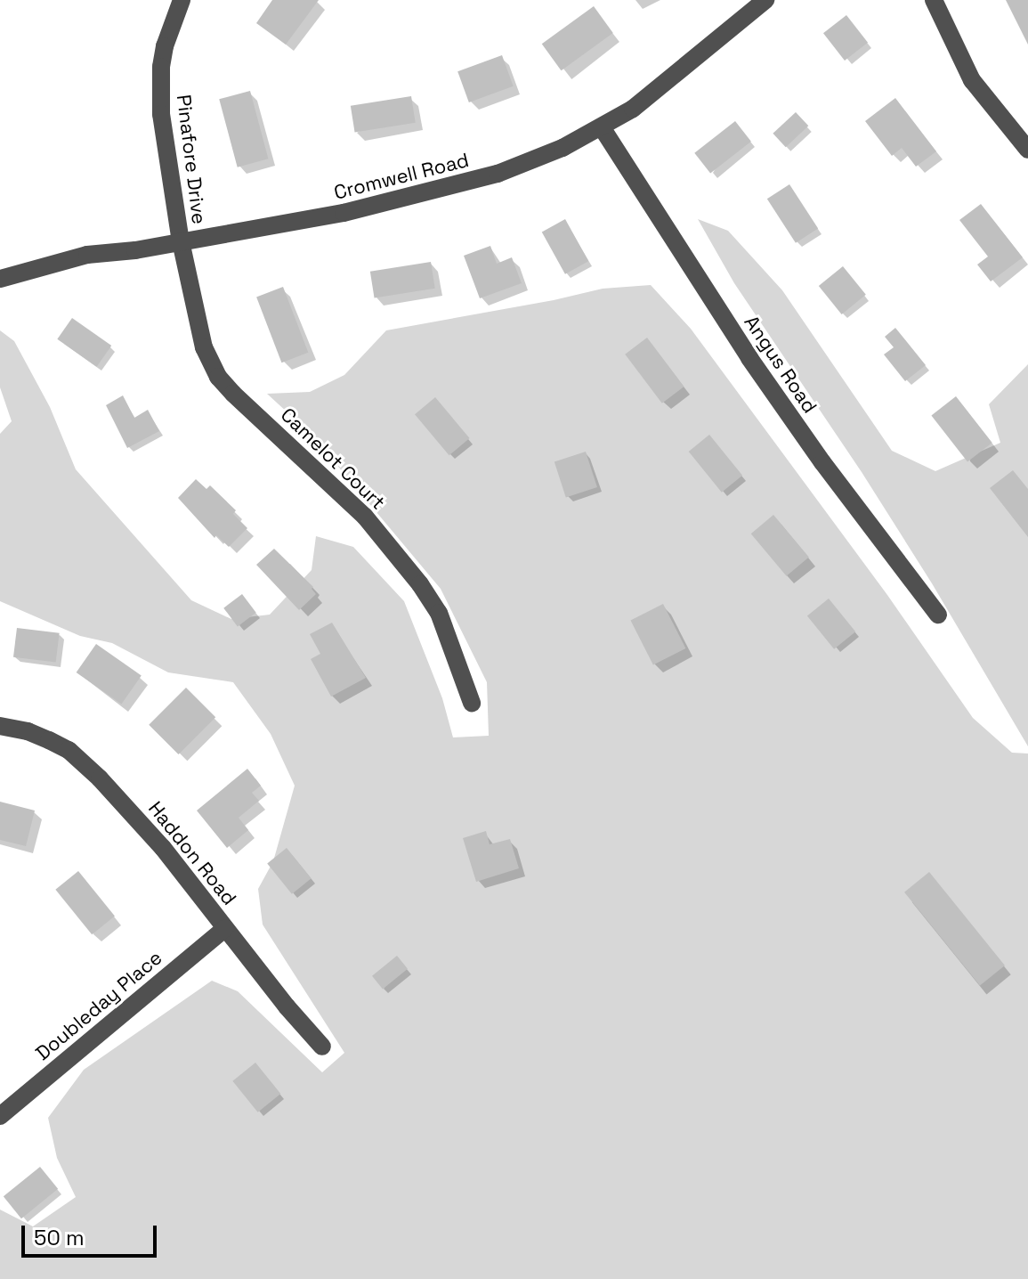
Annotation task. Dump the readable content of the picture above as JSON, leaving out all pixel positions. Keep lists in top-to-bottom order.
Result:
{
  "streets": {
    "street": [
      "Pinafore Drive",
      "Cromwell Road",
      "Angus Road",
      "Camelot Court",
      "Haddon Road",
      "Doubleday Place"
    ]
  },
  "crossings": [
    ["Pinafore Drive", "Cromwell Road"],
    ["Pinafore Drive", "Camelot Court"],
    ["Cromwell Road", "Angus Road"],
    ["Cromwell Road", "Camelot Court"],
    ["Haddon Road", "Doubleday Place"]
  ],
  "scale_bar": "50 m"
}
